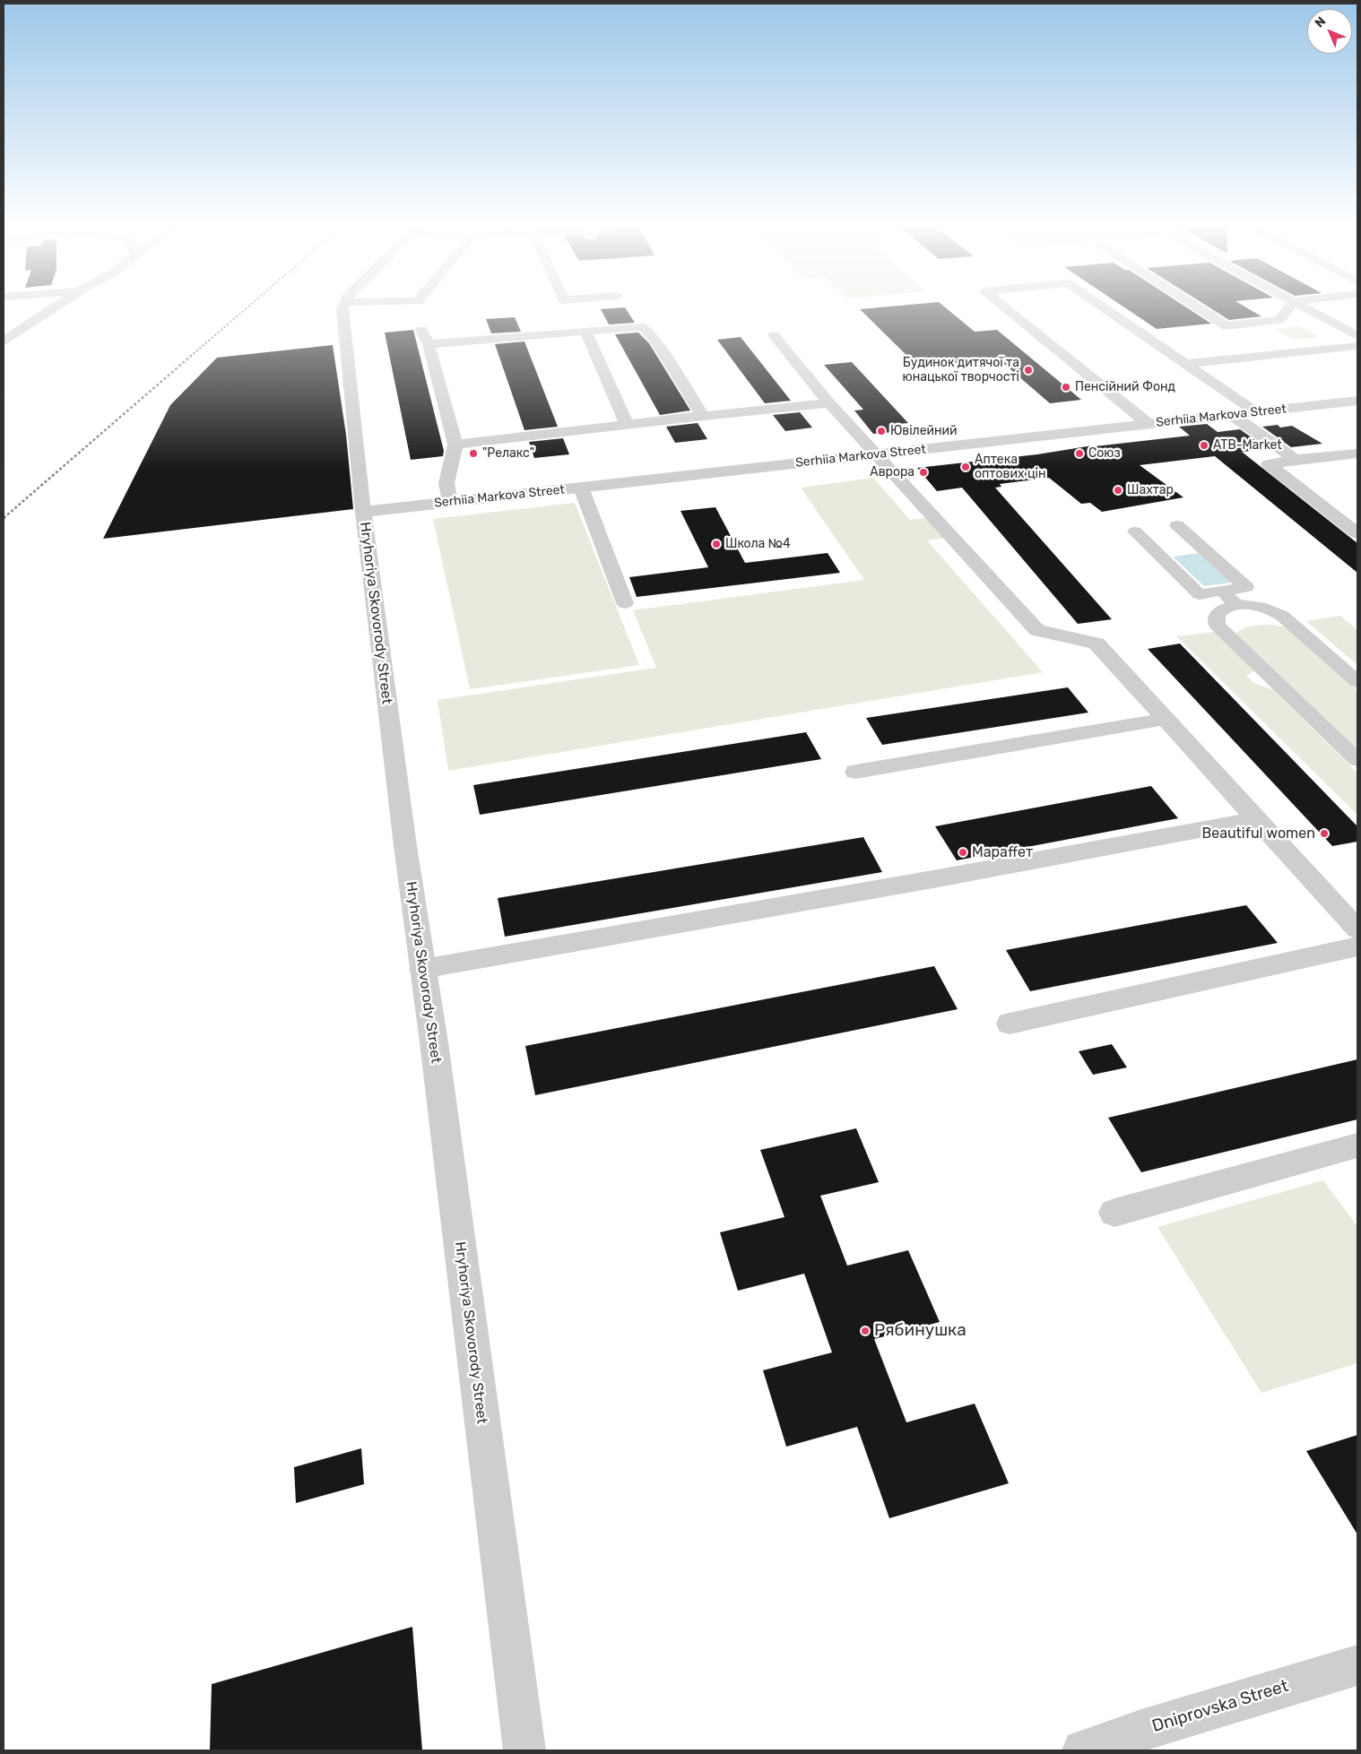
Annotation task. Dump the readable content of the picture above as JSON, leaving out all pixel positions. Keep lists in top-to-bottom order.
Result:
{
  "streets": {
    "street": ["Serhiia Markova Street", "Hryhoriya Skovorody Street", "Dniprovska Street"]
  },
  "crossings": [
    ["Serhiia Markova Street", "Hryhoriya Skovorody Street"]
  ],
  "places": [
    "Будинок дитячої та юнацької творчості",
    "Пенсійний Фонд",
    "Ювілейний",
    "ATB-Market",
    "\"Релакс\"",
    "Союз",
    "Аптека оптових цін",
    "Аврора",
    "Шахтар",
    "Школа №4",
    "Beautiful women",
    "Мараffет",
    "Рябинушка"
  ],
  "north": "top left"
}
